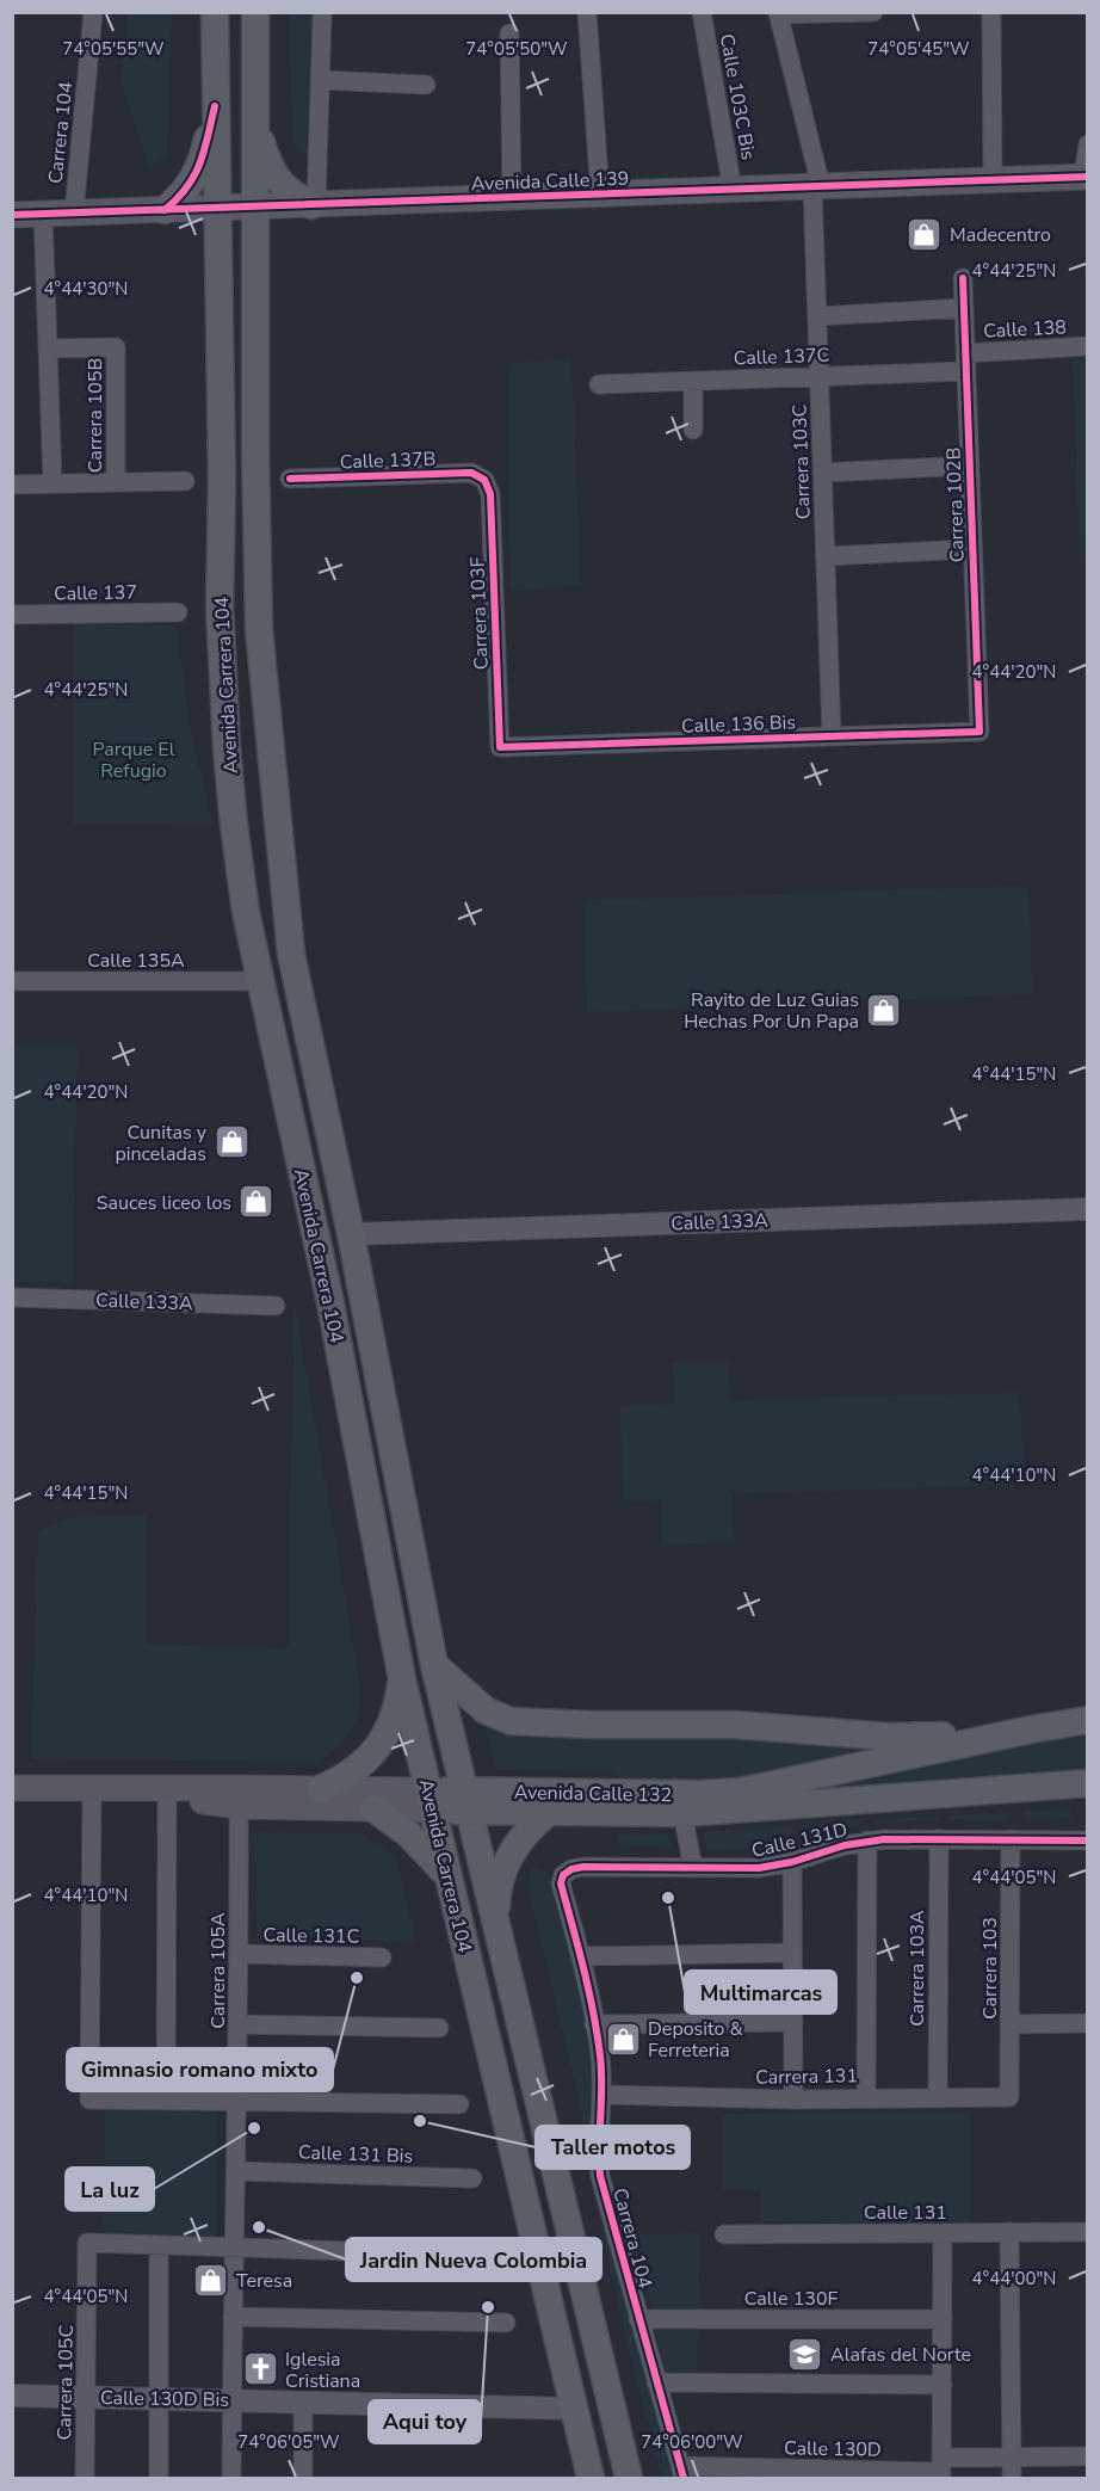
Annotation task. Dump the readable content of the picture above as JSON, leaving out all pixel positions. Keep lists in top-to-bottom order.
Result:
{
  "streets": {
    "main road": ["Avenida Calle 139", "Avenida Carrera 104", "Avenida Calle 132"],
    "street": [
      "Calle 103C Bis",
      "Carrera 104",
      "Calle 138",
      "Calle 137C",
      "Carrera 105B",
      "Calle 137B",
      "Carrera 103C",
      "Carrera 102B",
      "Calle 137",
      "Carrera 103F",
      "Calle 136 Bis",
      "Calle 135A",
      "Calle 133A",
      "Calle 131D",
      "Calle 131C",
      "Carrera 103A",
      "Carrera 103",
      "Carrera 105A",
      "Carrera 131",
      "Calle 131 Bis",
      "Calle 131",
      "Calle 130F",
      "Carrera 105C",
      "Calle 130D Bis",
      "Calle 130D"
    ]
  },
  "crossings": [
    ["Calle 103C Bis", "Avenida Calle 139"],
    ["Carrera 104", "Avenida Calle 139"],
    ["Carrera 104", "Calle 131D"],
    ["Carrera 104", "Carrera 131"],
    ["Carrera 104", "Calle 130F"],
    ["Carrera 104", "Calle 130D"],
    ["Avenida Calle 139", "Carrera 103C"],
    ["Avenida Calle 139", "Avenida Carrera 104"],
    ["Calle 138", "Calle 137C"],
    ["Calle 138", "Carrera 102B"],
    ["Calle 137C", "Carrera 103C"],
    ["Calle 137C", "Carrera 102B"],
    ["Calle 137B", "Carrera 103F"],
    ["Carrera 103C", "Calle 136 Bis"],
    ["Carrera 102B", "Calle 136 Bis"],
    ["Carrera 103F", "Calle 136 Bis"],
    ["Avenida Carrera 104", "Calle 135A"],
    ["Avenida Carrera 104", "Calle 133A"],
    ["Avenida Carrera 104", "Avenida Calle 132"],
    ["Avenida Carrera 104", "Calle 130D Bis"],
    ["Avenida Calle 132", "Carrera 105A"],
    ["Calle 131D", "Carrera 103A"],
    ["Calle 131D", "Carrera 103"],
    ["Calle 131C", "Carrera 105A"],
    ["Carrera 103A", "Carrera 131"],
    ["Carrera 103", "Carrera 131"],
    ["Carrera 105A", "Calle 131 Bis"],
    ["Carrera 105A", "Calle 130D Bis"],
    ["Carrera 105C", "Calle 130D Bis"]
  ],
  "parks": ["Parque El Refugio"],
  "places": {
    "shop": [
      "Madecentro",
      "Rayito de Luz Guias Hechas Por Un Papa",
      "Cunitas y pinceladas",
      "Sauces liceo los",
      "Deposito & Ferreteria",
      "Teresa"
    ],
    "other": [
      "Multimarcas",
      "Gimnasio romano mixto",
      "Taller motos",
      "La luz",
      "Jardin Nueva Colombia",
      "Aqui toy"
    ],
    "school or university": ["Alafas del Norte"],
    "church": ["Iglesia Cristiana"]
  },
  "coordinates": [
    "74°05'55\"W",
    "74°05'50\"W",
    "74°05'45\"W",
    "4°44'25\"N",
    "4°44'30\"N",
    "4°44'20\"N",
    "4°44'15\"N",
    "4°44'10\"N",
    "4°44'05\"N",
    "4°44'00\"N",
    "74°06'05\"W",
    "74°06'00\"W"
  ]
}
